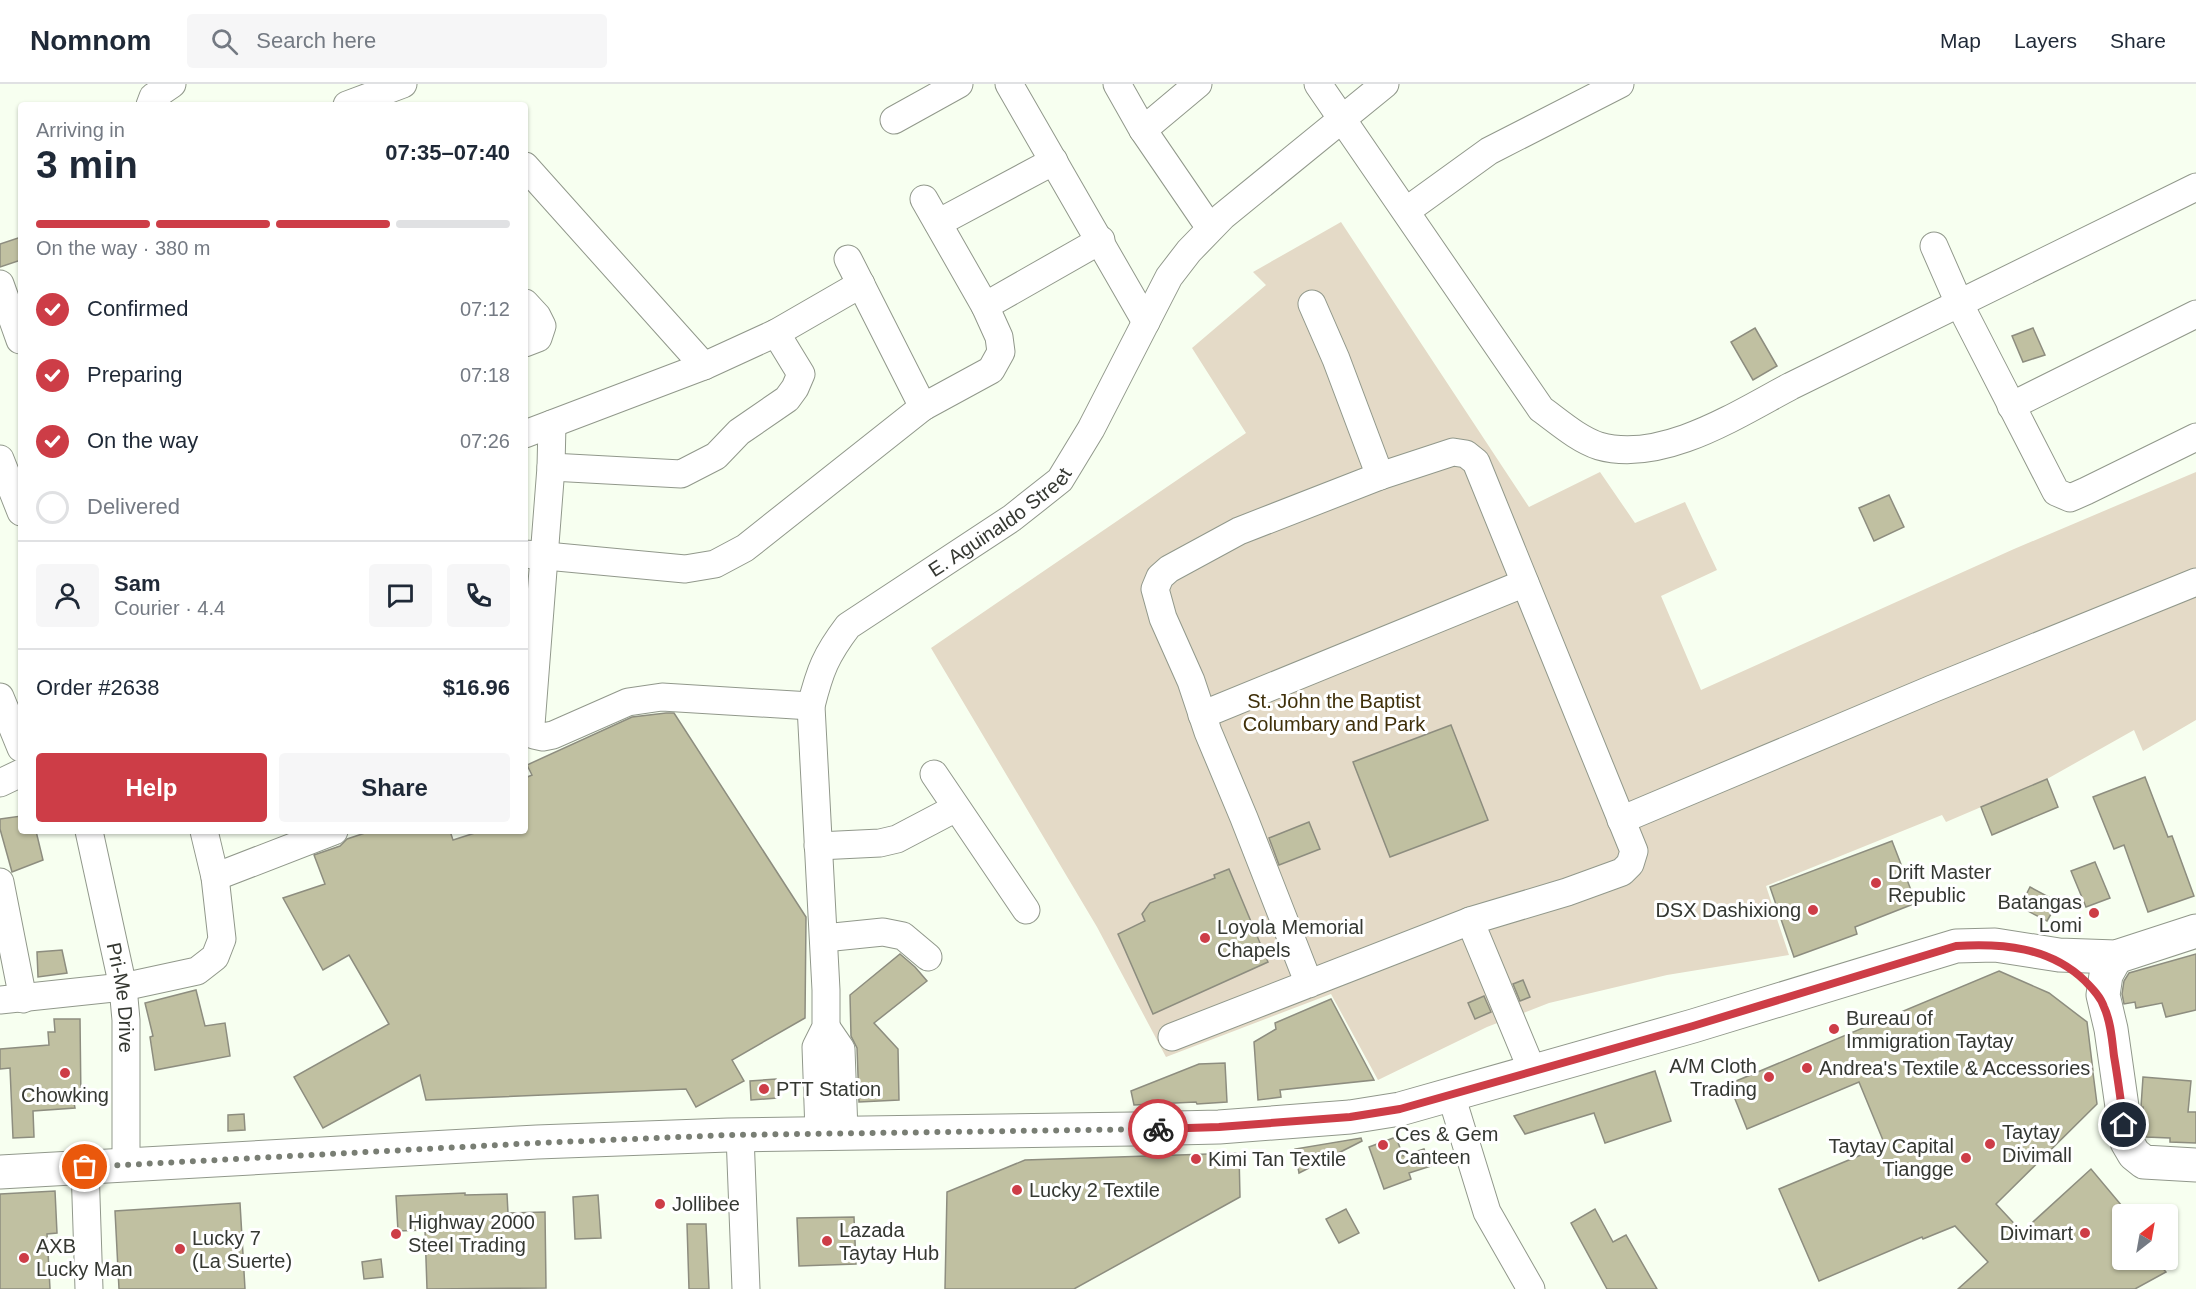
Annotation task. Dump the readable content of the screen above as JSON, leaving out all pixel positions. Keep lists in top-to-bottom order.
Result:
{
  "streets": {
    "street": ["E. Aguinaldo Street", "Pri-Me Drive"]
  },
  "parks": ["St. John the Baptist Columbary and Park"],
  "places": [
    "Drift Master Republic",
    "DSX Dashixiong",
    "Batangas Lomi",
    "Loyola Memorial Chapels",
    "Bureau of Immigration Taytay",
    "Andrea's Textile & Accessories",
    "Chowking",
    "A/M Cloth Trading",
    "PTT Station",
    "Taytay Divimall",
    "Ces & Gem Canteen",
    "Taytay Capital Tiangge",
    "Kimi Tan Textile",
    "Lucky 2 Textile",
    "Jollibee",
    "Divimart",
    "Highway 2000 Steel Trading",
    "Lazada Taytay Hub",
    "Lucky 7 (La Suerte)",
    "AXB Lucky Man"
  ],
  "north": "top right",
  "page": {
    "header": "Nomnom",
    "search": "Search here",
    "nav": ["Map", "Layers", "Share"],
    "heading": ["3 min", "Arriving in", "07:35–07:40"],
    "panel": [
      "Sam",
      "Courier · 4.4",
      "Order #2638",
      "$16.96"
    ],
    "bar": "On the way · 380 m",
    "list": [
      ["Confirmed", "07:12"],
      ["Preparing", "07:18"],
      ["On the way", "07:26"],
      "Delivered"
    ],
    "buttons": ["Help", "Share"]
  }
}
